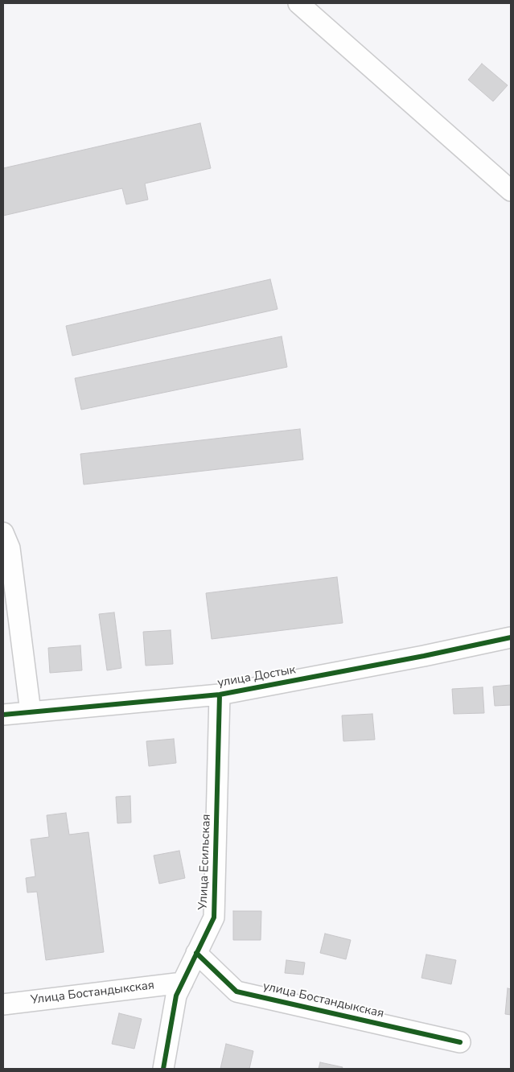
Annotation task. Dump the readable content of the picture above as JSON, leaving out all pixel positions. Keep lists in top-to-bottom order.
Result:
{
  "streets": {
    "street": [
      "улица Достык",
      "Улица Есильская",
      "Улица Бостандыкская",
      "улица Бостандыкская"
    ]
  },
  "crossings": [
    ["улица Достык", "Улица Есильская"],
    ["Улица Есильская", "Улица Бостандыкская"],
    ["Улица Есильская", "улица Бостандыкская"]
  ]
}
